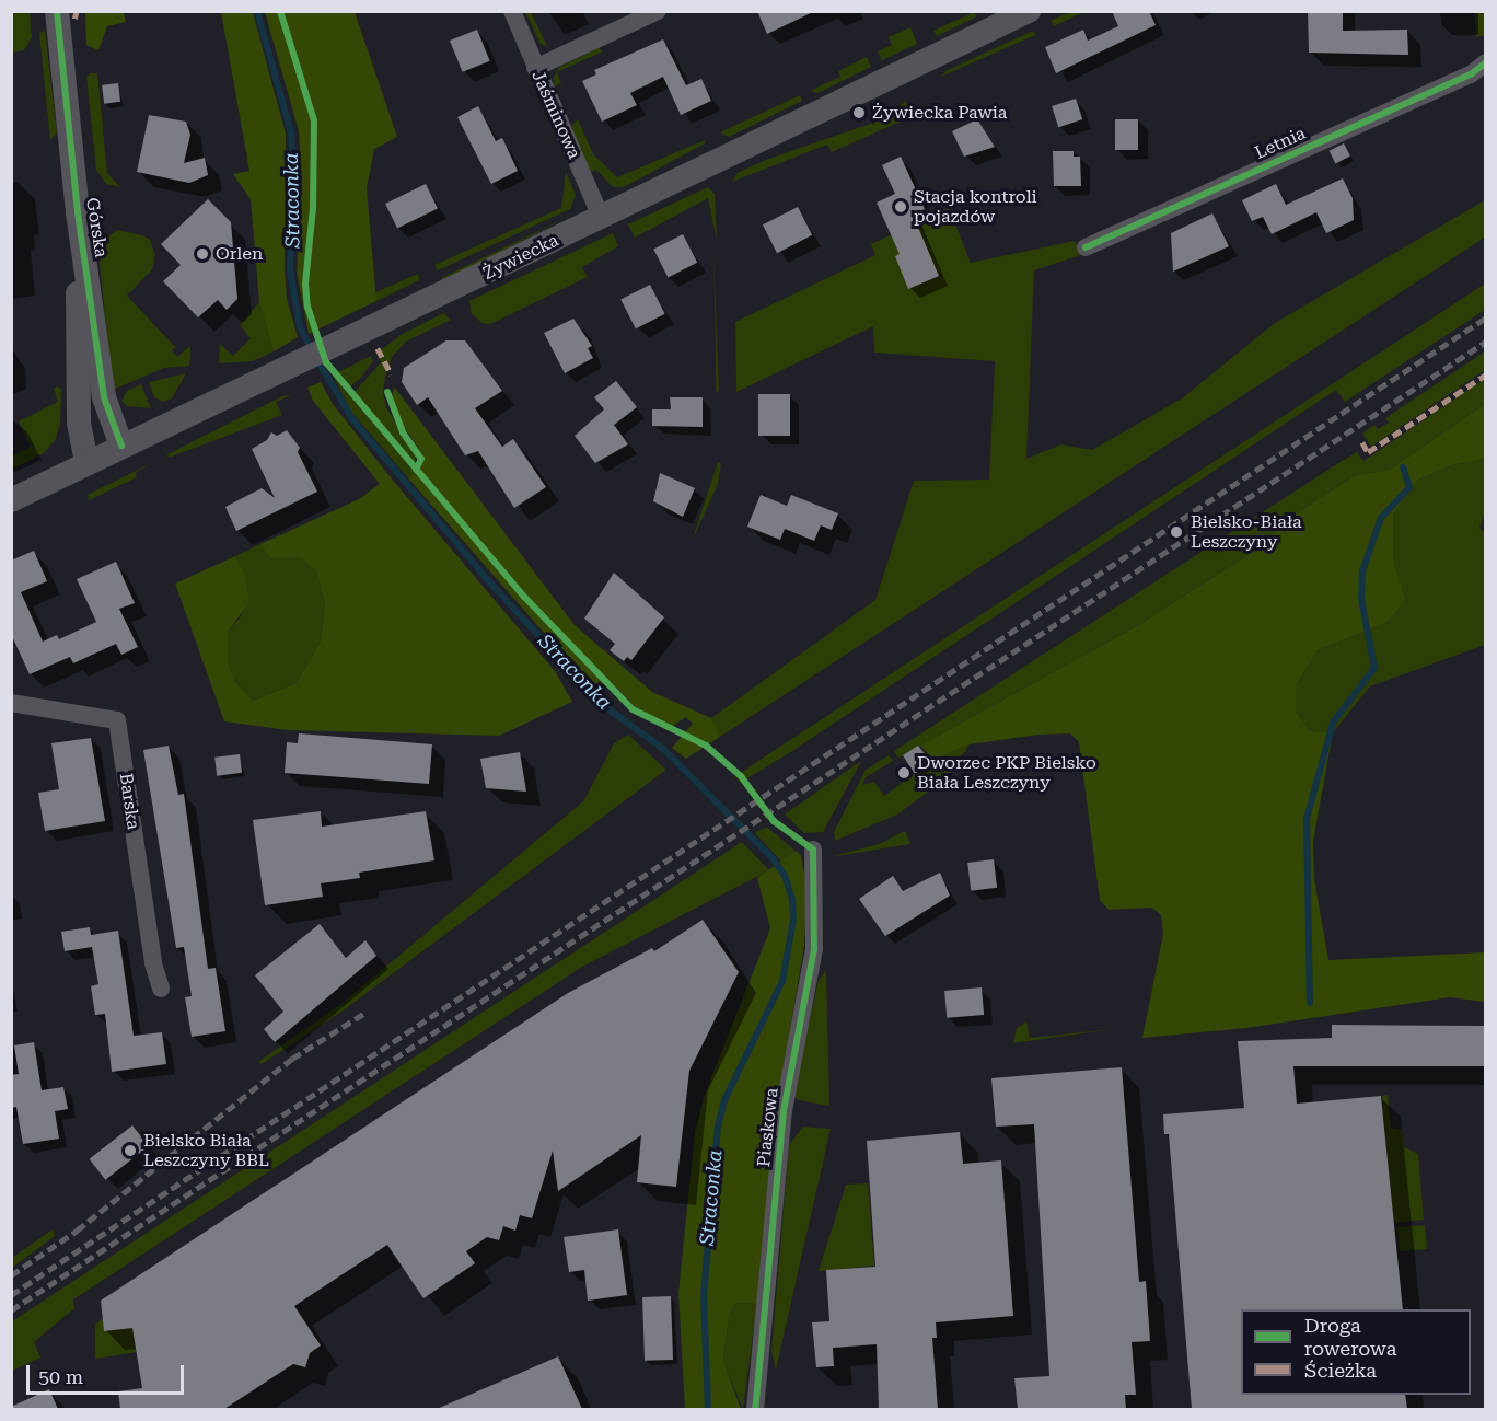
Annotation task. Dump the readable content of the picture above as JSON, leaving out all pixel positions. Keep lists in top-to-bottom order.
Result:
{
  "streets": {
    "main road": ["Górska", "Żywiecka"],
    "street": [
      "Jaśminowa",
      "Letnia",
      "Barska",
      "Piaskowa"
    ]
  },
  "crossings": [
    ["Jaśminowa", "Żywiecka"],
    ["Górska", "Żywiecka"]
  ],
  "water": ["Straconka"],
  "places": [
    "Żywiecka Pawia",
    "Stacja kontroli pojazdów",
    "Orlen",
    "Bielsko-Biała Leszczyny",
    "Dworzec PKP Bielsko Biała Leszczyny",
    "Bielsko Biała Leszczyny BBL"
  ],
  "legend": ["Droga rowerowa", "Ścieżka"],
  "scale_bar": "50 m"
}
